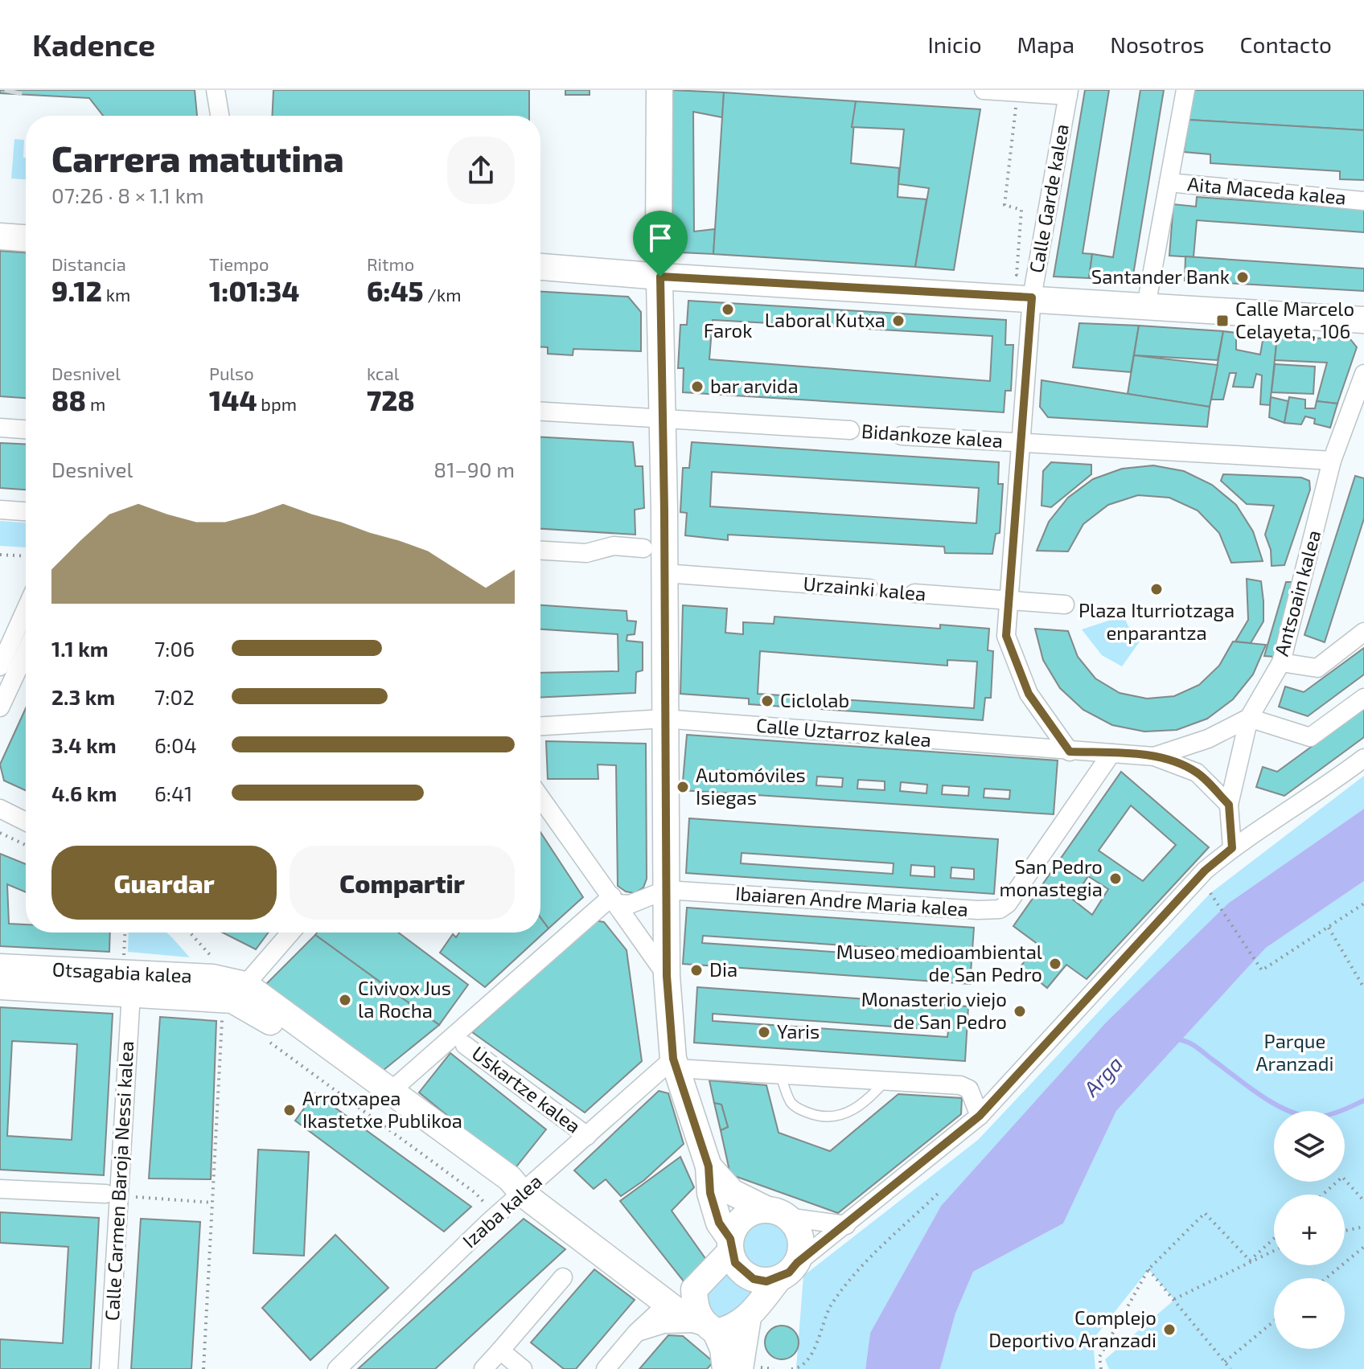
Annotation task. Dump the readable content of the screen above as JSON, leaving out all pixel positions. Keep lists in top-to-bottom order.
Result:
{
  "streets": {
    "street": [
      "Aita Maceda kalea",
      "Calle Garde kalea",
      "Bidankoze kalea",
      "Urzainki kalea",
      "Antsoain kalea",
      "Calle Uztarroz kalea",
      "Ibaiaren Andre Maria kalea",
      "Otsagabia kalea",
      "Uskartze kalea",
      "Calle Carmen Baroja Nessi kalea",
      "Izaba kalea"
    ]
  },
  "crossings": [
    ["Calle Garde kalea", "Bidankoze kalea"],
    ["Calle Garde kalea", "Urzainki kalea"],
    ["Calle Garde kalea", "Calle Uztarroz kalea"],
    ["Bidankoze kalea", "Antsoain kalea"],
    ["Antsoain kalea", "Calle Uztarroz kalea"],
    ["Calle Uztarroz kalea", "Ibaiaren Andre Maria kalea"],
    ["Otsagabia kalea", "Calle Carmen Baroja Nessi kalea"],
    ["Uskartze kalea", "Izaba kalea"]
  ],
  "water": ["Arga"],
  "parks": ["Parque Aranzadi"],
  "places": {
    "other": [
      "Santander Bank",
      "Farok",
      "Laboral Kutxa",
      "bar arvida",
      "Plaza Iturriotzaga enparantza",
      "Ciclolab",
      "Automóviles Isiegas",
      "San Pedro monastegia",
      "Museo medioambiental de San Pedro",
      "Dia",
      "Civivox Jus la Rocha",
      "Monasterio viejo de San Pedro",
      "Yaris",
      "Arrotxapea Ikastetxe Publikoa",
      "Complejo Deportivo Aranzadi"
    ],
    "transit": ["Calle Marcelo Celayeta, 106"]
  },
  "page": {
    "header": "Kadence",
    "nav": [
      "Inicio",
      "Mapa",
      "Nosotros",
      "Contacto"
    ],
    "heading": ["Carrera matutina", "07:26 · 8 × 1.1 km"],
    "stats": [
      ["Distancia", "9.12 km"],
      ["Tiempo", "1:01:34"],
      ["Ritmo", "6:45 /km"],
      ["Desnivel", "88 m"],
      ["Pulso", "144 bpm"],
      ["kcal", "728"]
    ],
    "chart": ["Desnivel", "81–90 m"],
    "list": [
      {
        "name": "1.1 km",
        "note": "7:06"
      },
      {
        "name": "2.3 km",
        "note": "7:02"
      },
      {
        "name": "3.4 km",
        "note": "6:04"
      },
      {
        "name": "4.6 km",
        "note": "6:41"
      }
    ],
    "buttons": ["Guardar", "Compartir"],
    "map_buttons": ["+", "−"]
  }
}
